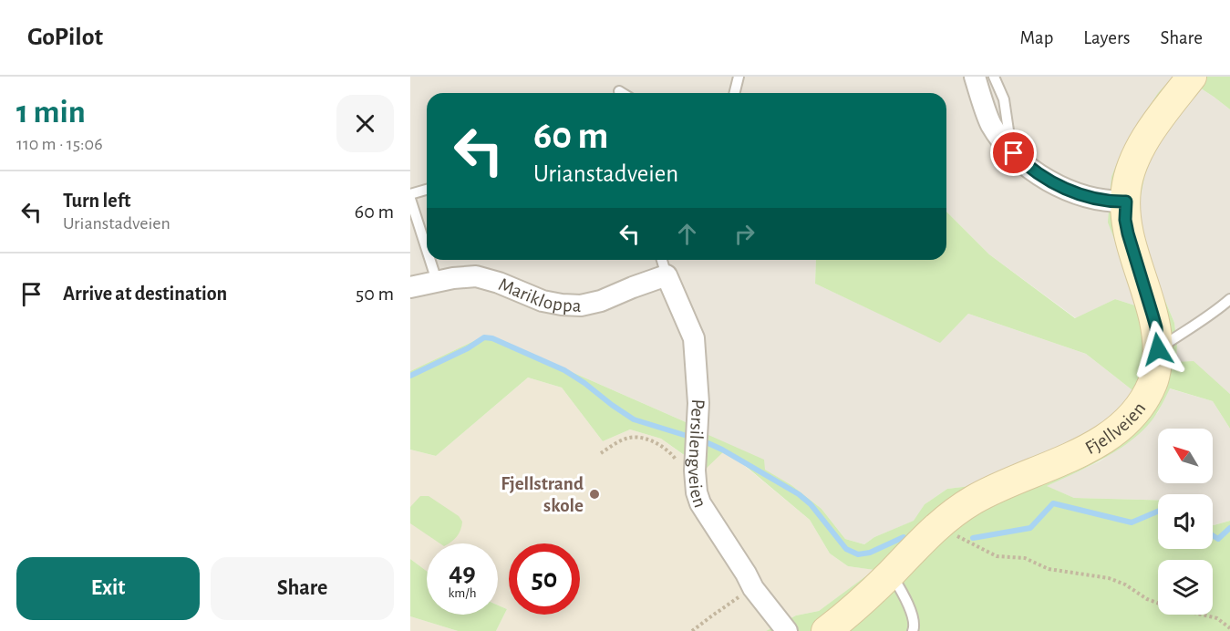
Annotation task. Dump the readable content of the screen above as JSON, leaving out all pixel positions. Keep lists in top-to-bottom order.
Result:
{
  "streets": {
    "main road": ["Fjellveien"],
    "street": ["Marikloppa", "Persilengveien"]
  },
  "crossings": [
    ["Marikloppa", "Persilengveien"]
  ],
  "places": ["Fjellstrand skole"],
  "north": "top left",
  "page": {
    "header": "GoPilot",
    "nav": ["Map", "Layers", "Share"],
    "heading": ["1 min", "110 m · 15:06"],
    "turn": ["60 m", "Urianstadveien"],
    "list": [
      {
        "name": "Turn left",
        "note": "Urianstadveien",
        "value": "60 m"
      },
      {
        "name": "Arrive at destination",
        "value": "50 m"
      }
    ],
    "speed": "49 km/h",
    "limit": "50",
    "buttons": ["Exit", "Share"]
  }
}
